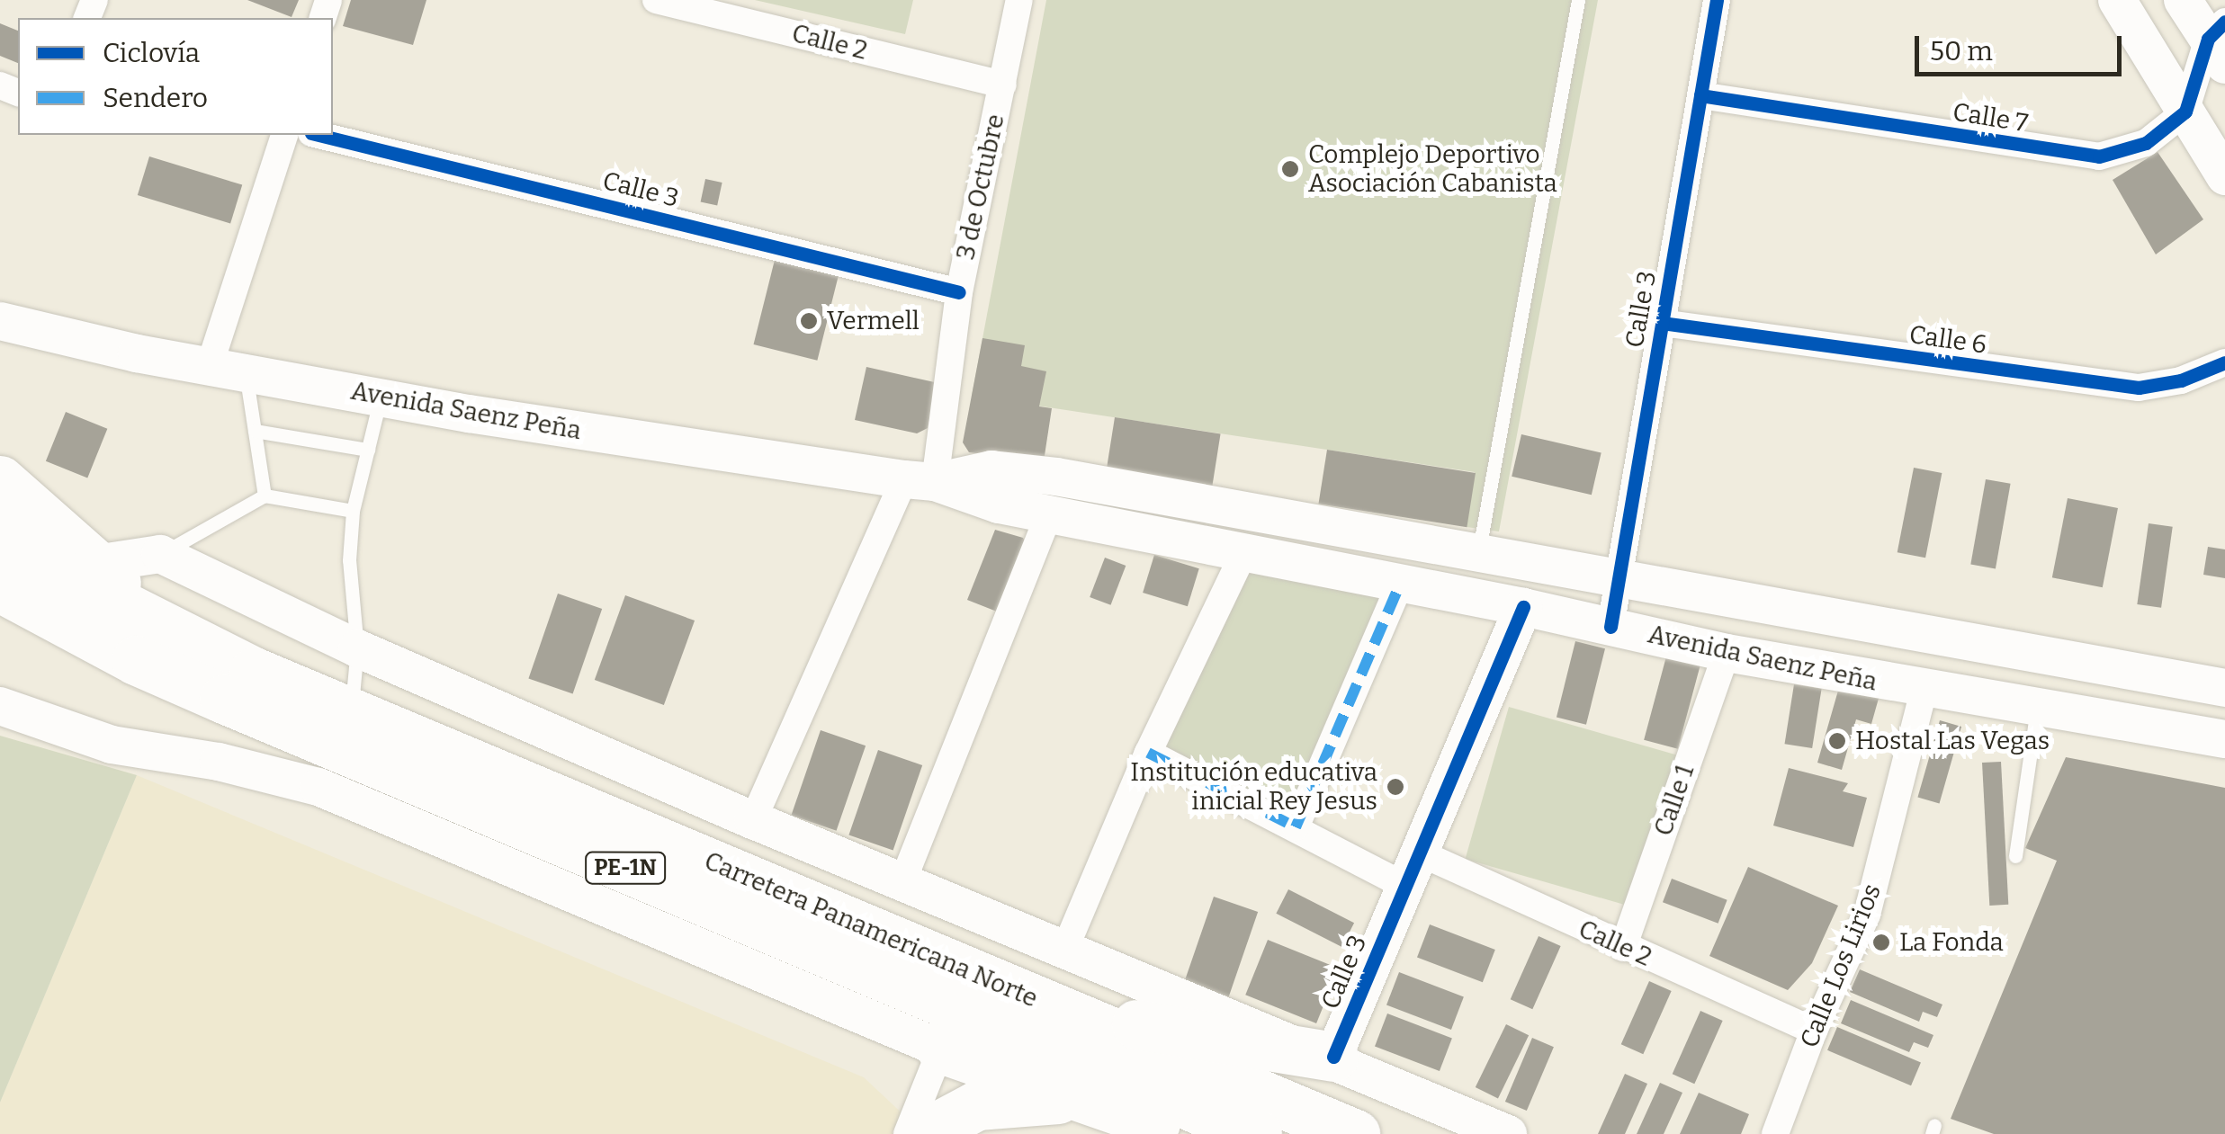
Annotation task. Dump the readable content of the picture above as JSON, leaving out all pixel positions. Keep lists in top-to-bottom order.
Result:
{
  "streets": {
    "highway": ["PE-1N", "Carretera Panamericana Norte"],
    "main road": ["Calle 3", "Avenida Saenz Peña"],
    "street": [
      "Calle 2",
      "Calle 7",
      "3 de Octubre",
      "Calle 6",
      "Calle 1",
      "Calle Los Lirios"
    ]
  },
  "crossings": [
    ["Calle 2", "3 de Octubre"],
    ["Calle 2", "Calle 3"],
    ["Calle 2", "Calle 1"],
    ["Calle 2", "Calle Los Lirios"],
    ["Calle 7", "Calle 3"],
    ["3 de Octubre", "Calle 3"],
    ["3 de Octubre", "Avenida Saenz Peña"],
    ["Calle 3", "Calle 6"],
    ["Calle 3", "Avenida Saenz Peña"],
    ["Avenida Saenz Peña", "Calle 1"],
    ["Avenida Saenz Peña", "Calle Los Lirios"]
  ],
  "places": [
    "Complejo Deportivo Asociación Cabanista",
    "Vermell",
    "Hostal Las Vegas",
    "Institución educativa inicial Rey Jesus",
    "La Fonda"
  ],
  "legend": ["Ciclovía", "Sendero"],
  "scale_bar": "50 m"
}
